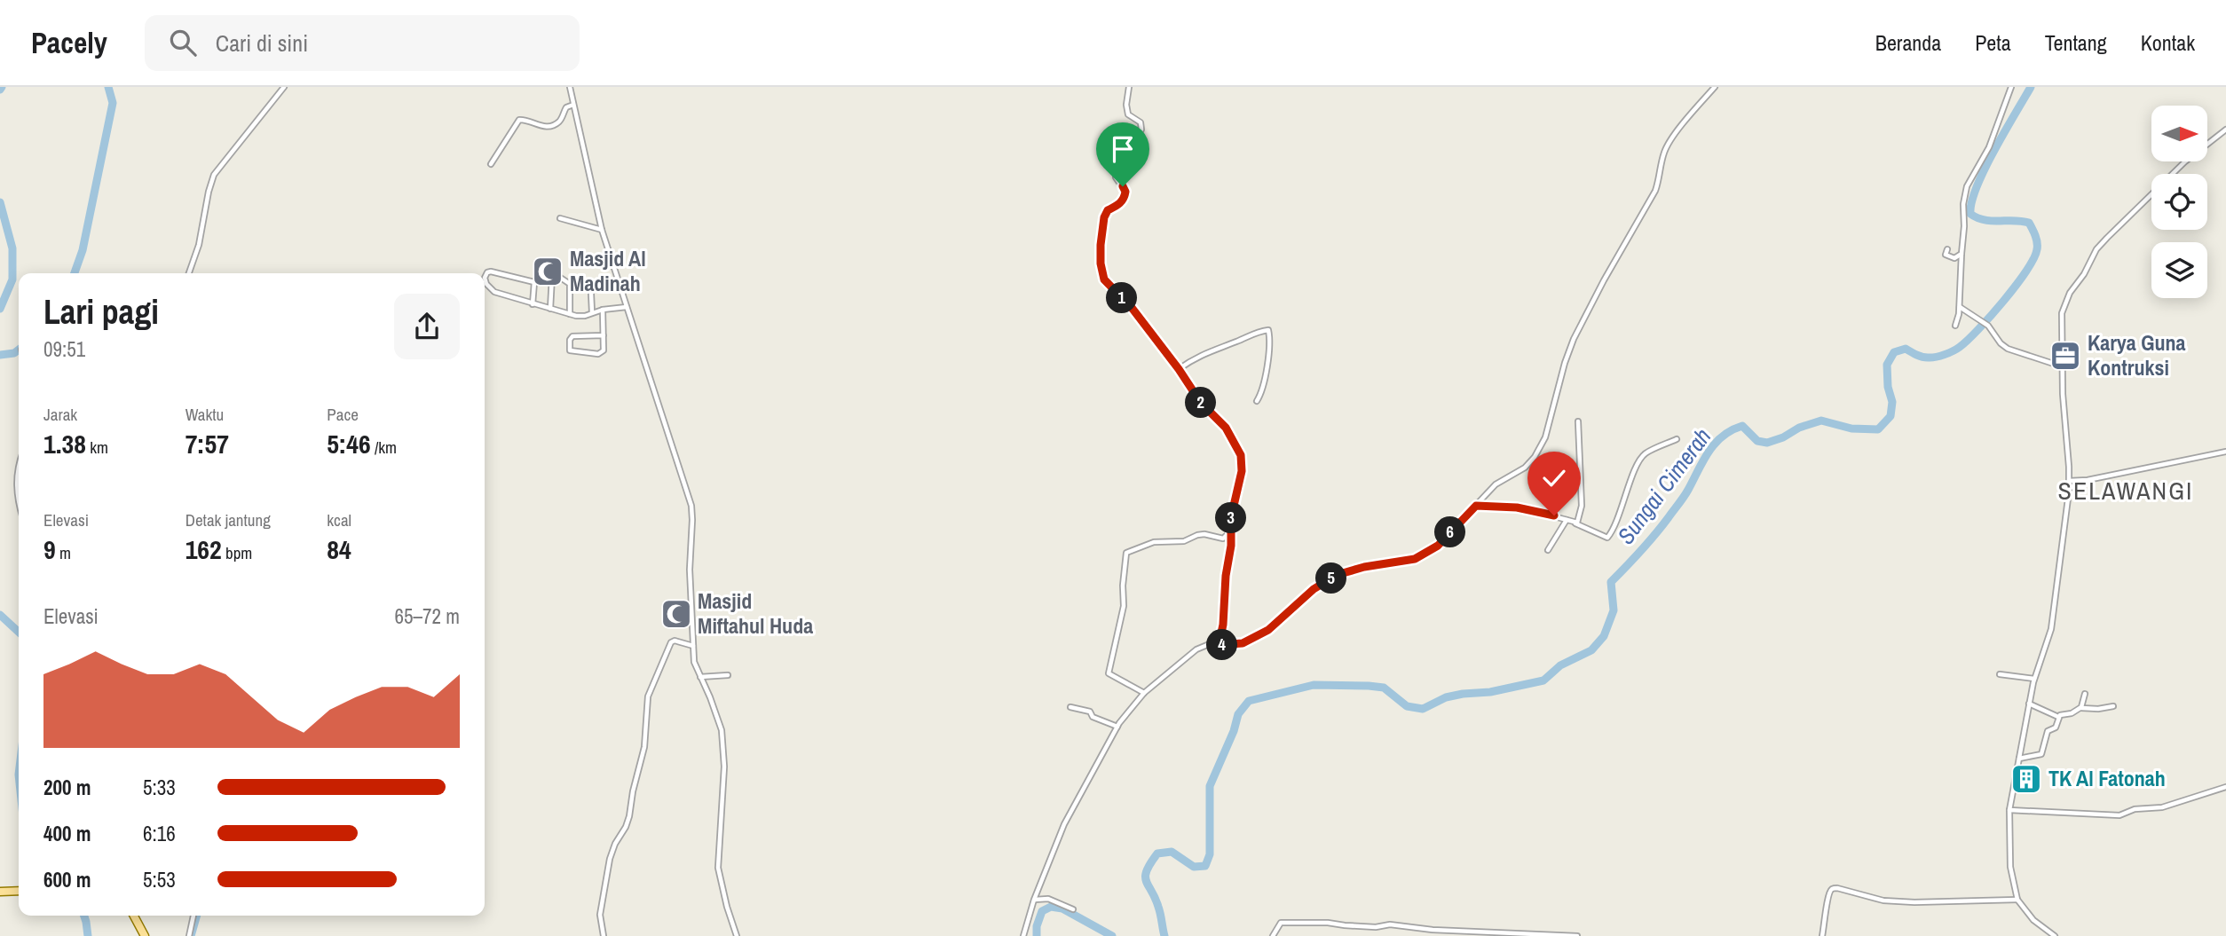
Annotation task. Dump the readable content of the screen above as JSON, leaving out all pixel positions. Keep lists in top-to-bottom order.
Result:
{
  "districts": ["SELAWANGI"],
  "water": ["Sungai Cimerah"],
  "places": {
    "mosque": ["Masjid Al Madinah", "Masjid Miftahul Huda"],
    "office": ["Karya Guna Kontruksi"],
    "building": ["TK Al Fatonah"]
  },
  "north": "right",
  "page": {
    "header": "Pacely",
    "search": "Cari di sini",
    "nav": [
      "Beranda",
      "Peta",
      "Tentang",
      "Kontak"
    ],
    "heading": ["Lari pagi", "09:51"],
    "pins": [
      "1",
      "2",
      "3",
      "6",
      "5",
      "4"
    ],
    "stats": [
      ["Jarak", "1.38 km"],
      ["Waktu", "7:57"],
      ["Pace", "5:46 /km"],
      ["Elevasi", "9 m"],
      ["Detak jantung", "162 bpm"],
      ["kcal", "84"]
    ],
    "chart": ["Elevasi", "65–72 m"],
    "list": [
      {
        "name": "200 m",
        "note": "5:33"
      },
      {
        "name": "400 m",
        "note": "6:16"
      },
      {
        "name": "600 m",
        "note": "5:53"
      }
    ]
  }
}
